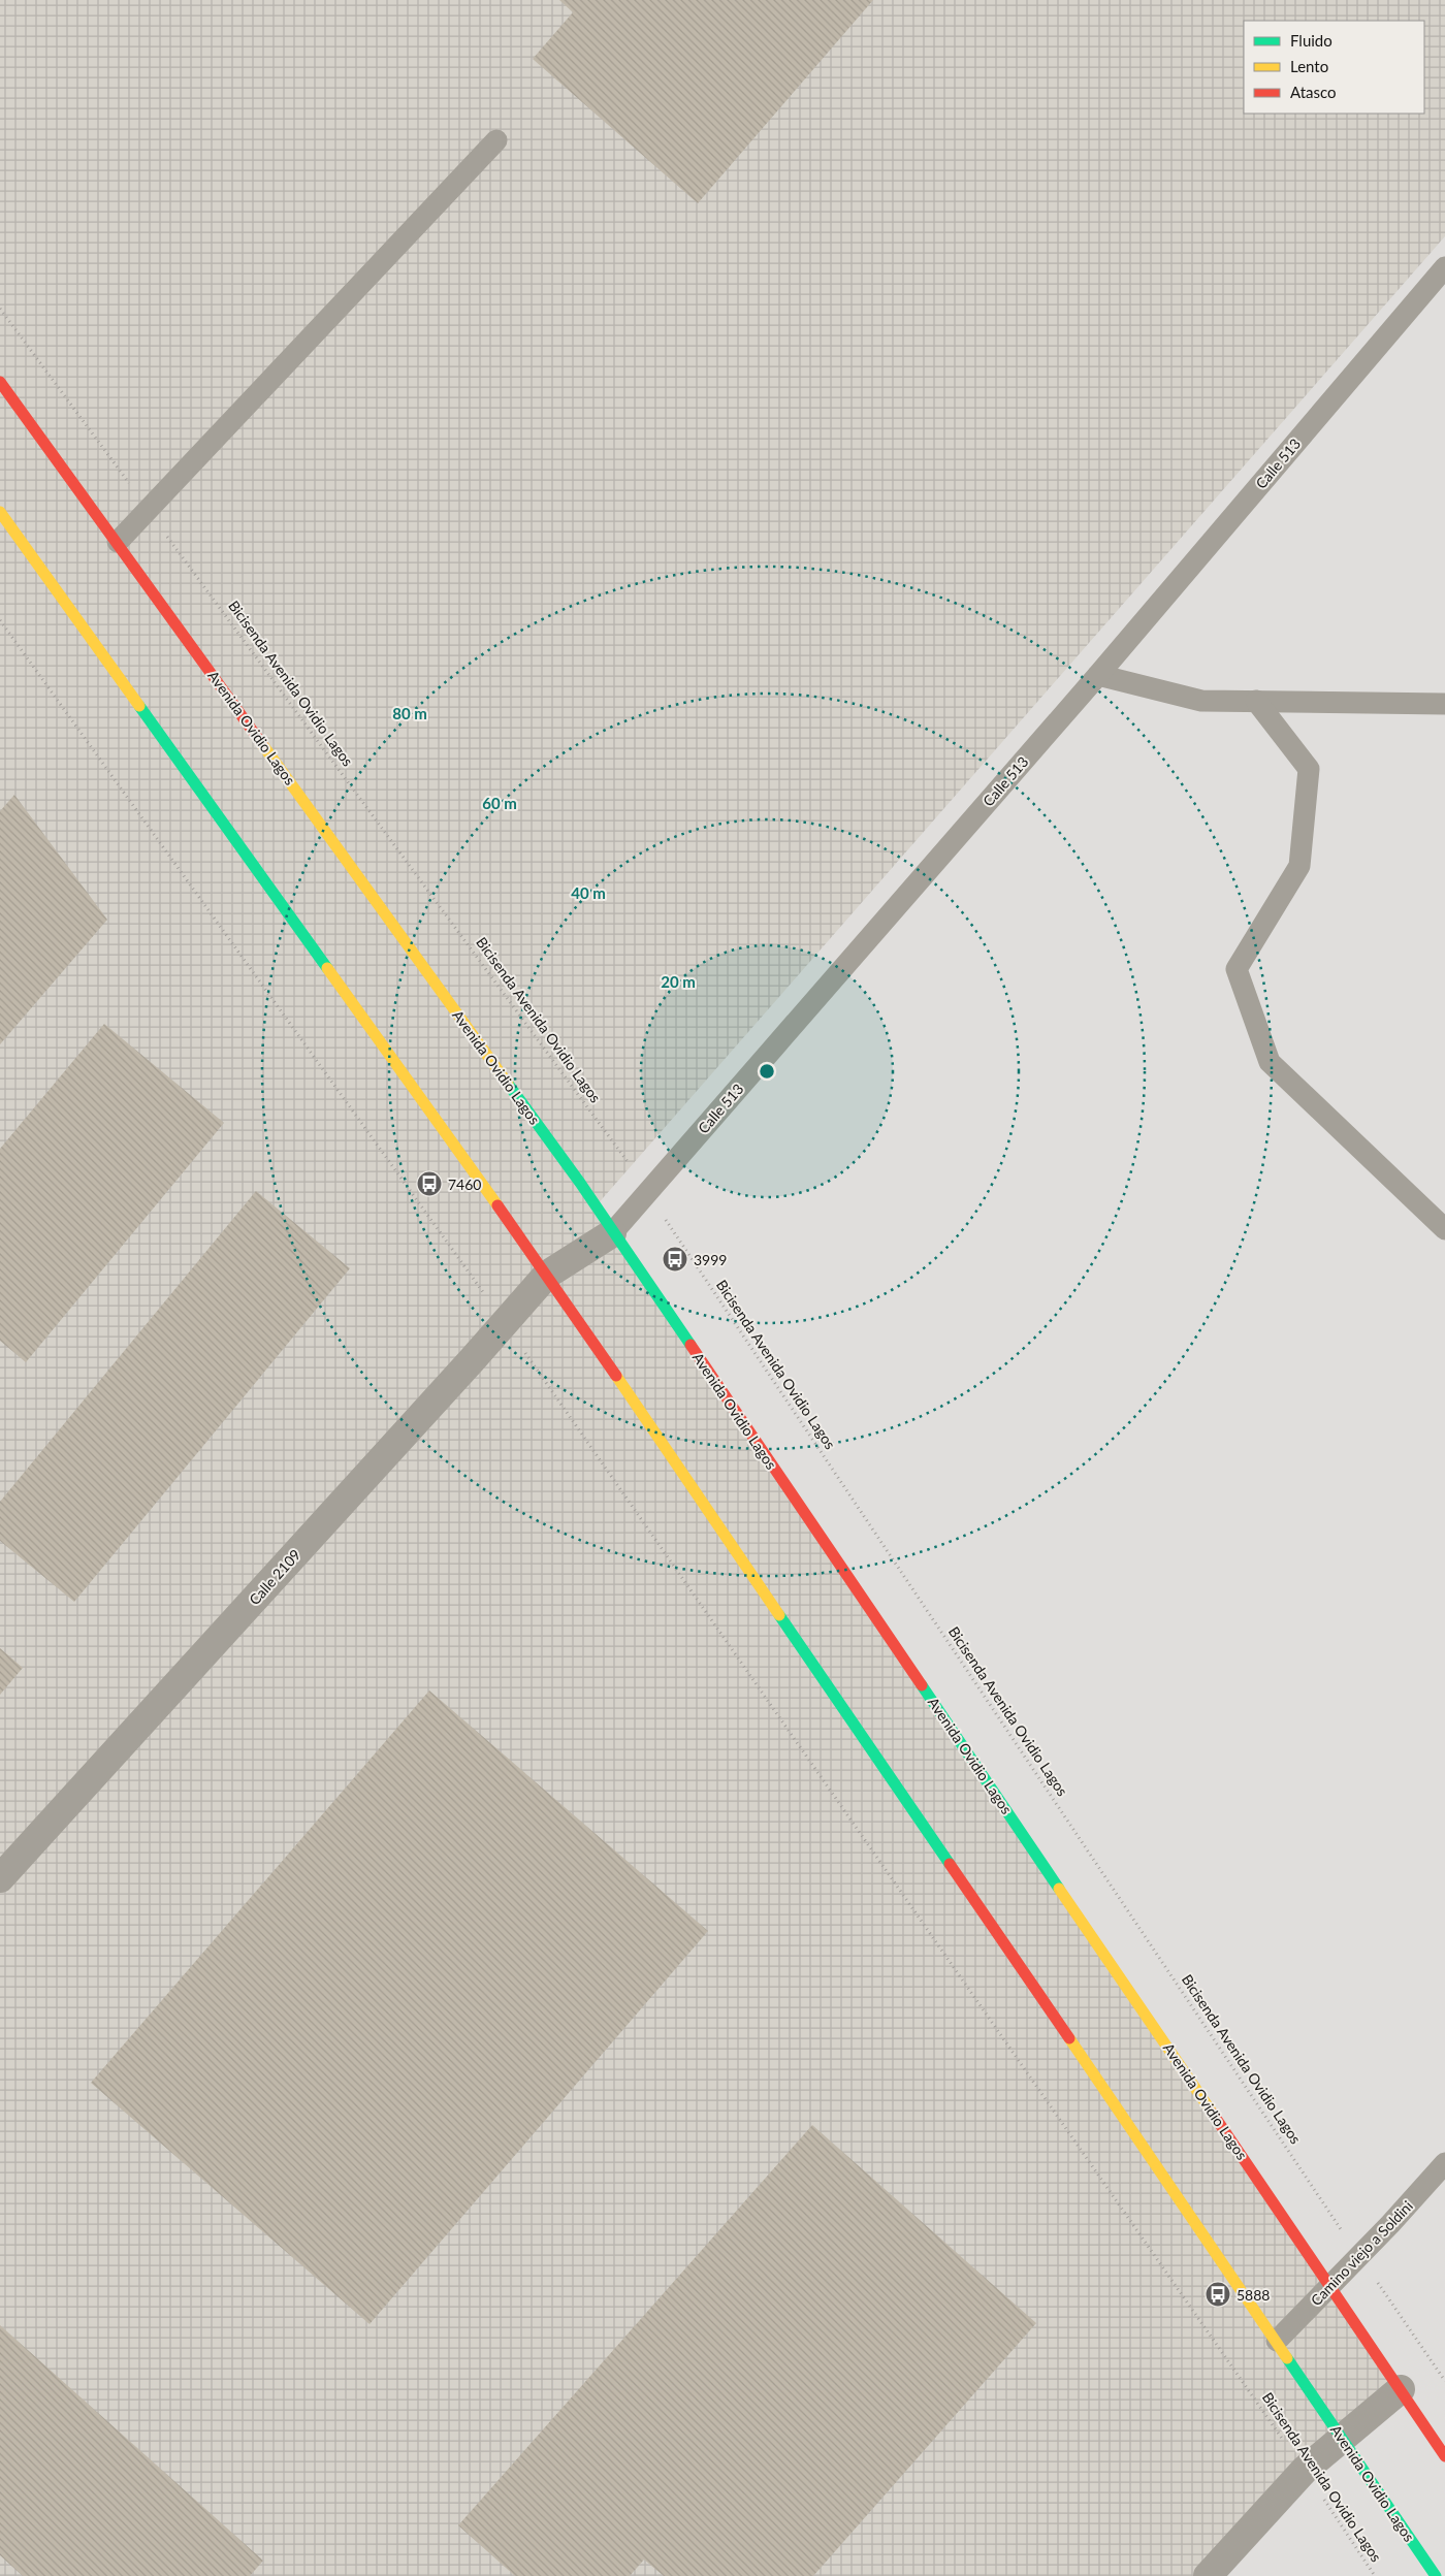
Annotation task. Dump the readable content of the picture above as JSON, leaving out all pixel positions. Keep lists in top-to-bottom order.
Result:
{
  "streets": {
    "main road": ["Avenida Ovidio Lagos"],
    "street": ["Calle 513", "Calle 2109"],
    "lane": ["Camino viejo a Soldini"],
    "path": ["Bicisenda Avenida Ovidio Lagos"]
  },
  "crossings": [
    ["Calle 513", "Bicisenda Avenida Ovidio Lagos"],
    ["Calle 513", "Avenida Ovidio Lagos"],
    ["Calle 513", "Calle 2109"],
    ["Bicisenda Avenida Ovidio Lagos", "Calle 2109"],
    ["Bicisenda Avenida Ovidio Lagos", "Camino viejo a Soldini"],
    ["Avenida Ovidio Lagos", "Calle 2109"],
    ["Avenida Ovidio Lagos", "Camino viejo a Soldini"]
  ],
  "places": {
    "bus stop": ["7460", "3999", "5888"]
  },
  "legend": ["Fluido", "Lento", "Atasco"],
  "rings": [
    "80 m",
    "60 m",
    "40 m",
    "20 m"
  ]
}
